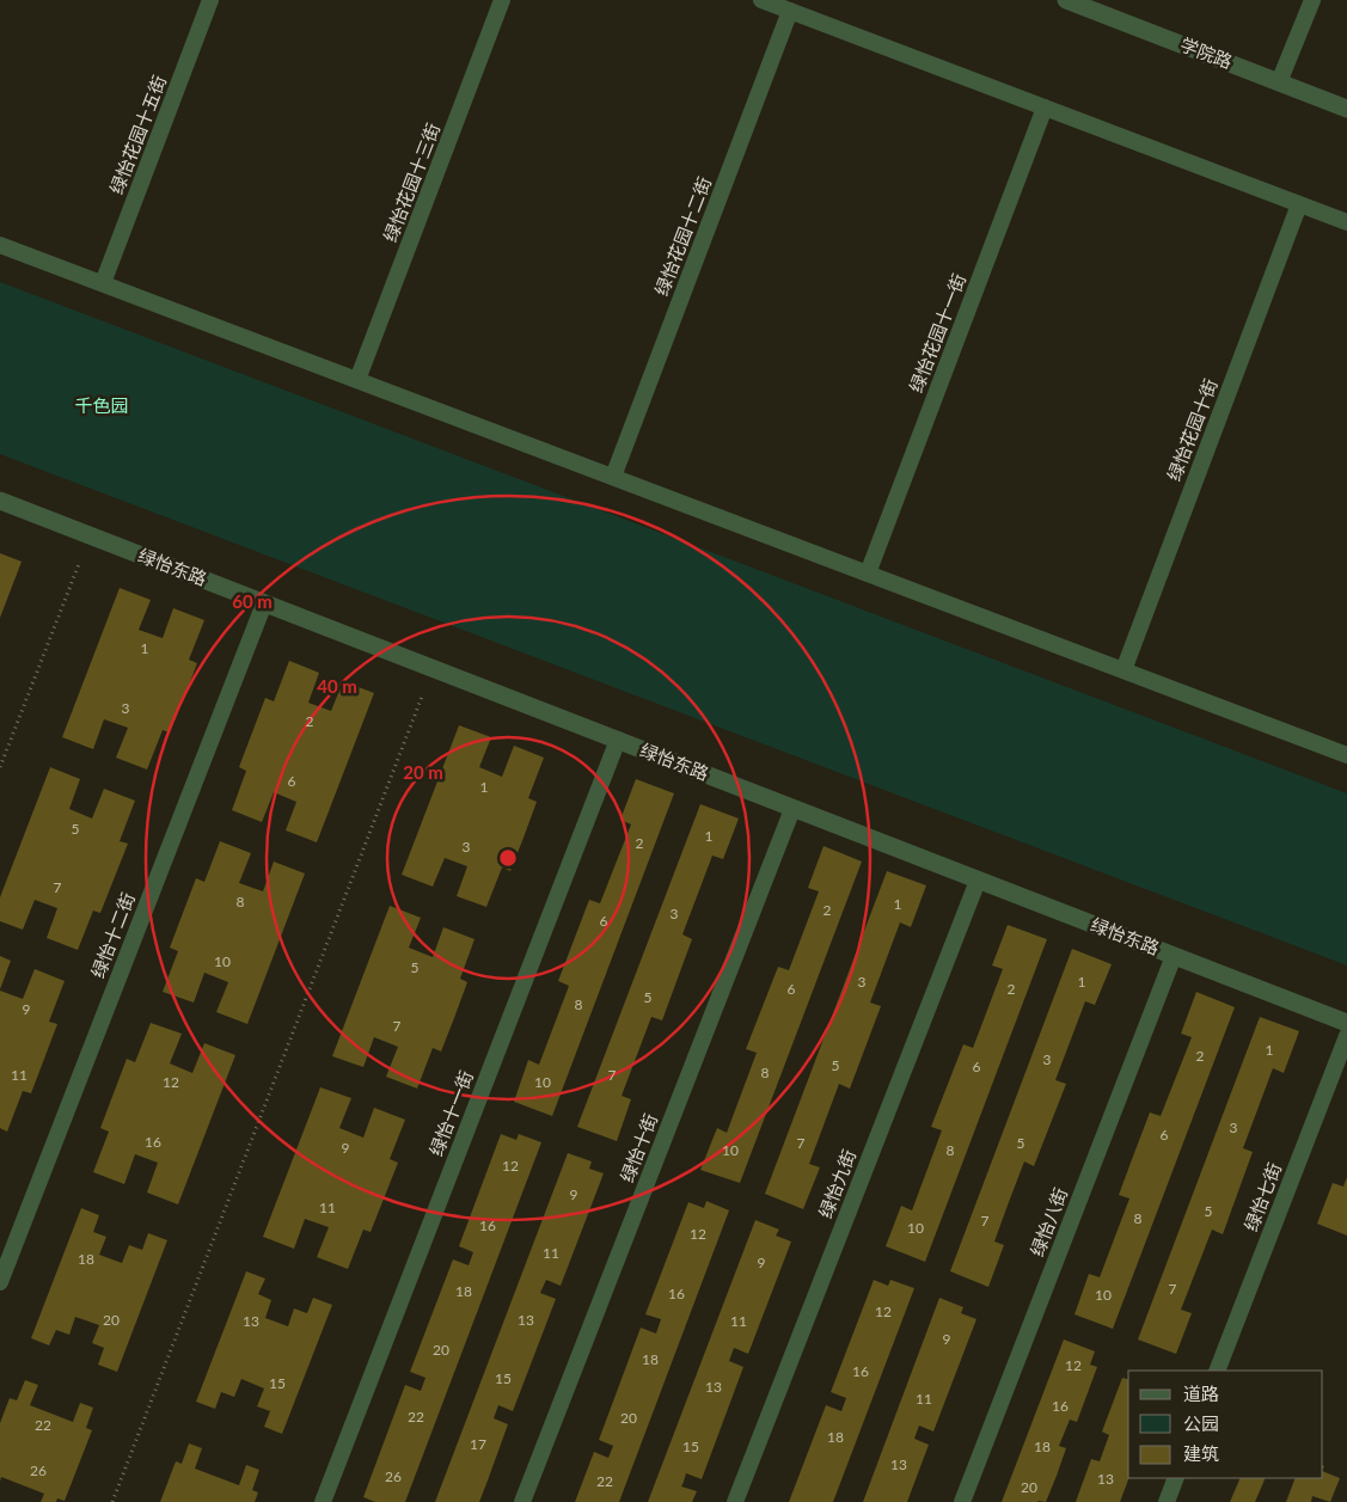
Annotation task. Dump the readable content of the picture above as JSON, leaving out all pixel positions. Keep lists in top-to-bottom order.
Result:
{
  "streets": {
    "street": ["学院路", "绿怡东路"],
    "lane": [
      "绿怡花园十五街",
      "绿怡花园十三街",
      "绿怡花园十二街",
      "绿怡花园十一街",
      "绿怡花园十街",
      "绿怡十二街",
      "绿怡十一街",
      "绿怡十街",
      "绿怡九街",
      "绿怡七街",
      "绿怡八街"
    ]
  },
  "crossings": [
    ["绿怡东路", "绿怡十二街"],
    ["绿怡东路", "绿怡十一街"],
    ["绿怡东路", "绿怡十街"],
    ["绿怡东路", "绿怡九街"],
    ["绿怡东路", "绿怡八街"]
  ],
  "parks": ["千色园"],
  "house_numbers": [
    "1",
    "3",
    "2",
    "6",
    "1",
    "5",
    "1",
    "2",
    "3",
    "7",
    "8",
    "1",
    "2",
    "3",
    "6",
    "10",
    "5",
    "3",
    "1",
    "6",
    "2",
    "5",
    "8",
    "9",
    "7",
    "1",
    "2",
    "3",
    "5",
    "6",
    "8",
    "11",
    "7",
    "12",
    "10",
    "3",
    "6",
    "16",
    "7",
    "5",
    "9",
    "10",
    "8",
    "12",
    "9",
    "11",
    "5",
    "8",
    "7",
    "16",
    "10",
    "12",
    "11",
    "18",
    "9",
    "7",
    "18",
    "16",
    "10",
    "12",
    "20",
    "13",
    "13",
    "11",
    "9",
    "20",
    "18",
    "12",
    "16",
    "15",
    "15",
    "13",
    "11",
    "16",
    "22",
    "20",
    "22",
    "18",
    "17",
    "15",
    "18",
    "13",
    "26",
    "26",
    "13",
    "22",
    "20"
  ],
  "legend": ["道路", "公园", "建筑"],
  "rings": ["60 m", "40 m", "20 m"]
}
